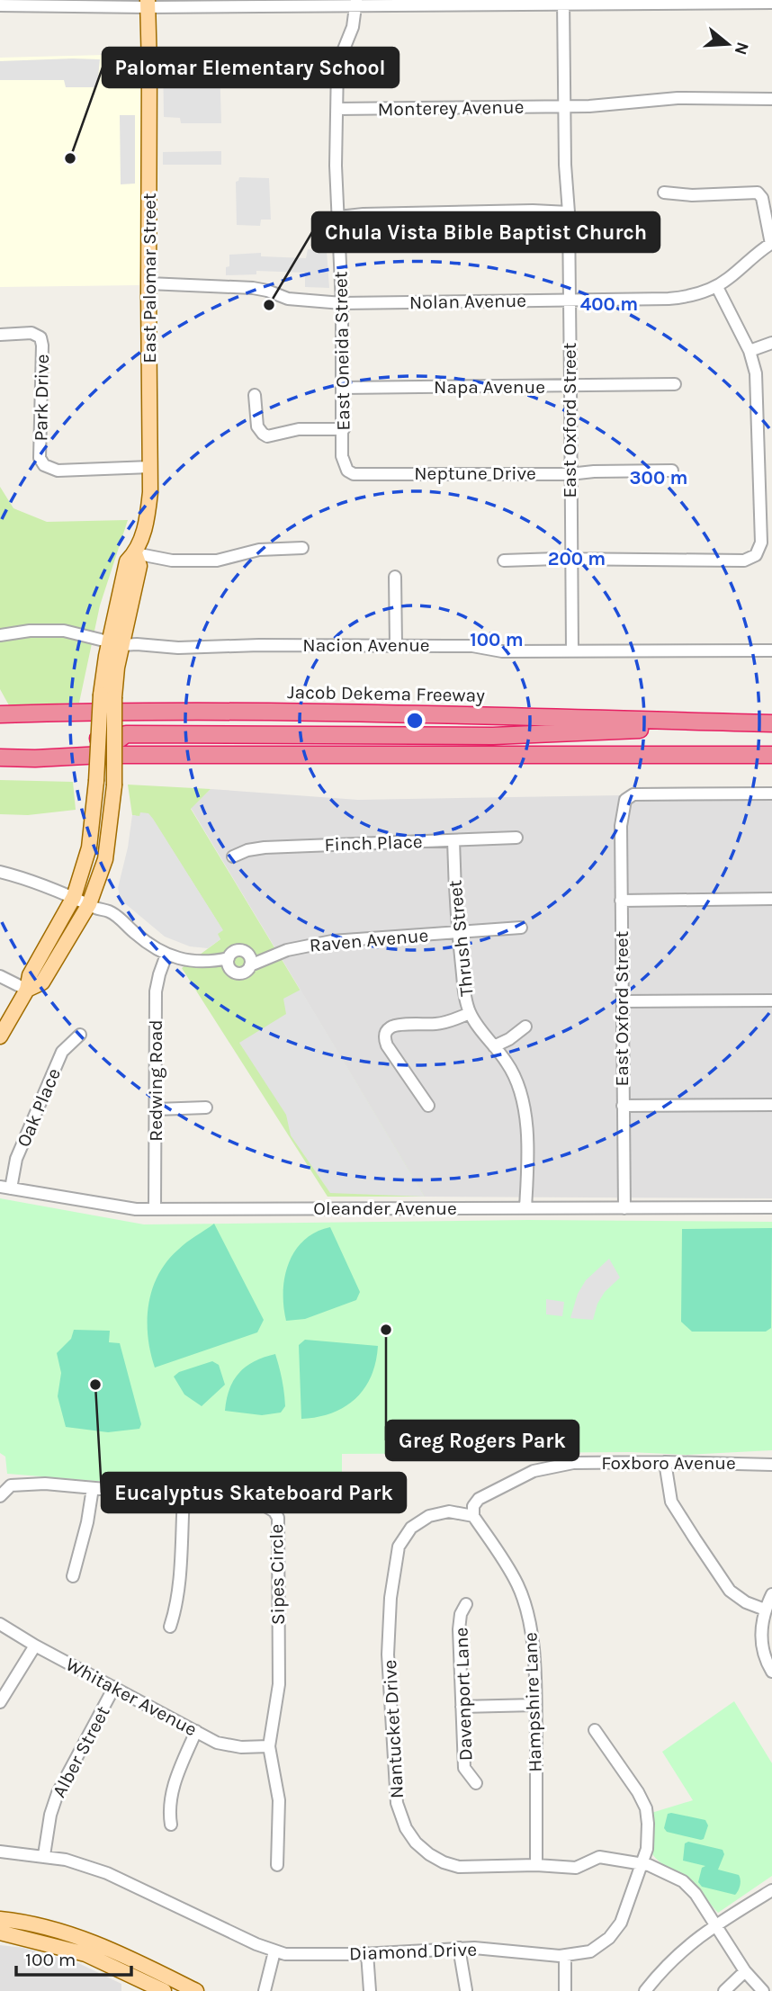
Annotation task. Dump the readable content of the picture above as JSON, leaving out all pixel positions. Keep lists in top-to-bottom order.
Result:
{
  "streets": {
    "highway": ["Jacob Dekema Freeway"],
    "main road": ["East Palomar Street"],
    "street": [
      "Monterey Avenue",
      "Nolan Avenue",
      "East Oneida Street",
      "Napa Avenue",
      "Park Drive",
      "East Oxford Street",
      "Neptune Drive",
      "Nacion Avenue",
      "Finch Place",
      "Thrush Street",
      "Raven Avenue",
      "Redwing Road",
      "Oak Place",
      "Oleander Avenue",
      "Foxboro Avenue",
      "Sipes Circle",
      "Davenport Lane",
      "Whitaker Avenue",
      "Hampshire Lane",
      "Nantucket Drive",
      "Alber Street",
      "Diamond Drive"
    ]
  },
  "crossings": [
    ["Monterey Avenue", "East Oneida Street"],
    ["Monterey Avenue", "East Oxford Street"],
    ["East Palomar Street", "Nolan Avenue"],
    ["East Palomar Street", "Park Drive"],
    ["East Palomar Street", "Nacion Avenue"],
    ["Nolan Avenue", "East Oneida Street"],
    ["Nolan Avenue", "East Oxford Street"],
    ["East Oneida Street", "Napa Avenue"],
    ["East Oneida Street", "Neptune Drive"],
    ["Napa Avenue", "East Oxford Street"],
    ["East Oxford Street", "Neptune Drive"],
    ["East Oxford Street", "Nacion Avenue"],
    ["East Oxford Street", "Oleander Avenue"],
    ["Finch Place", "Thrush Street"],
    ["Thrush Street", "Raven Avenue"],
    ["Thrush Street", "Oleander Avenue"],
    ["Redwing Road", "Oleander Avenue"],
    ["Oak Place", "Oleander Avenue"],
    ["Foxboro Avenue", "Hampshire Lane"],
    ["Foxboro Avenue", "Nantucket Drive"],
    ["Sipes Circle", "Whitaker Avenue"],
    ["Whitaker Avenue", "Alber Street"],
    ["Hampshire Lane", "Nantucket Drive"],
    ["Nantucket Drive", "Diamond Drive"],
    ["Alber Street", "Diamond Drive"]
  ],
  "places": [
    "Palomar Elementary School",
    "Chula Vista Bible Baptist Church",
    "Greg Rogers Park",
    "Eucalyptus Skateboard Park"
  ],
  "scale_bar": "100 m",
  "north": "right",
  "rings": [
    "400 m",
    "300 m",
    "200 m",
    "100 m"
  ]
}
